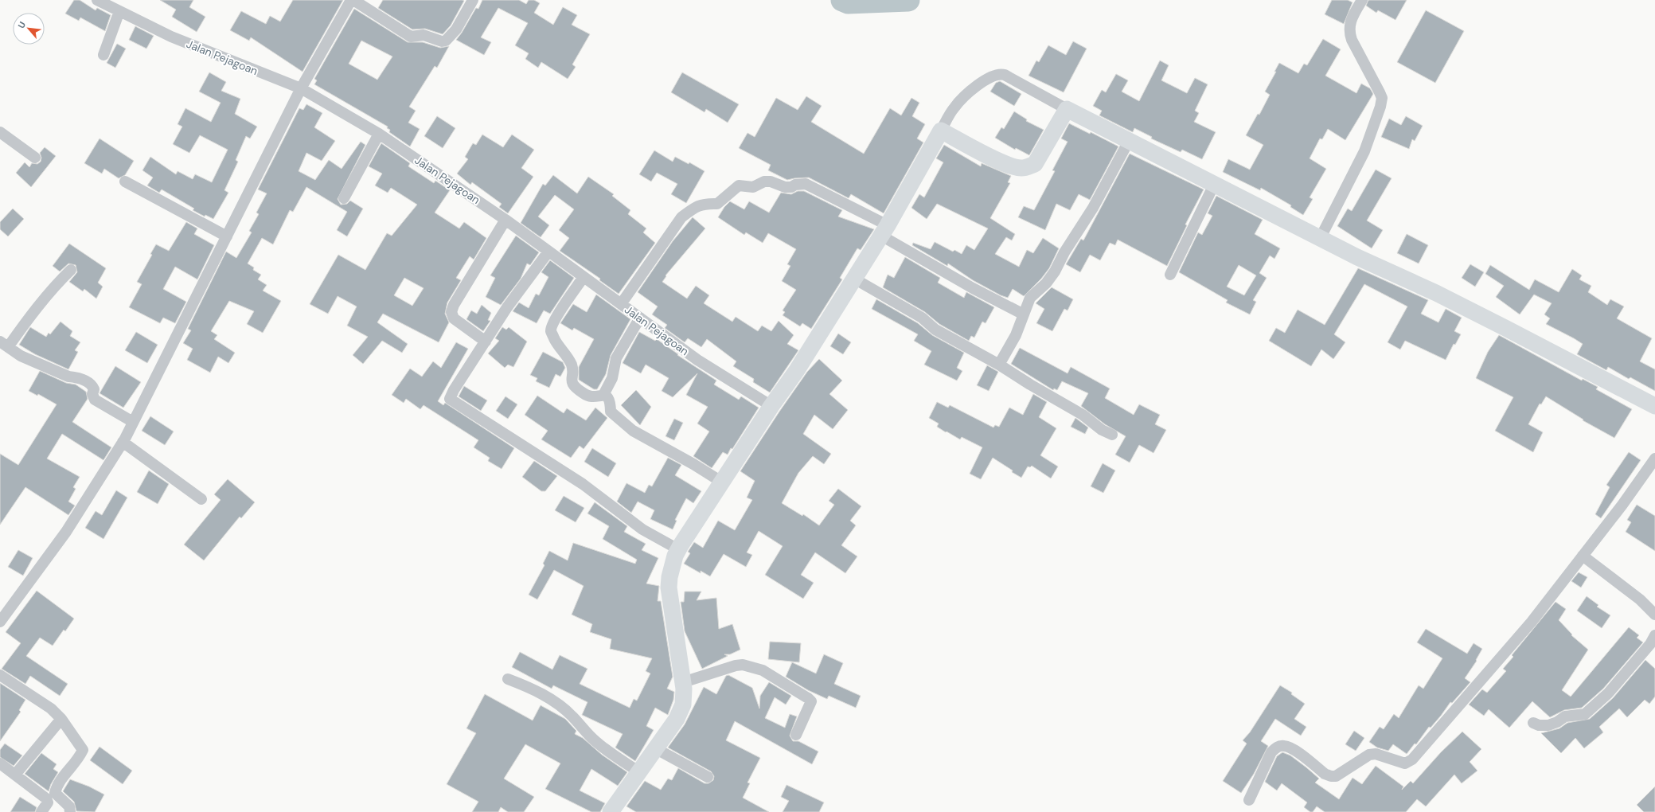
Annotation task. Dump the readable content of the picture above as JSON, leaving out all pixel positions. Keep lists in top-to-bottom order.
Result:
{
  "streets": {
    "street": ["Jalan Pejagoan"]
  },
  "north": "top left"
}
